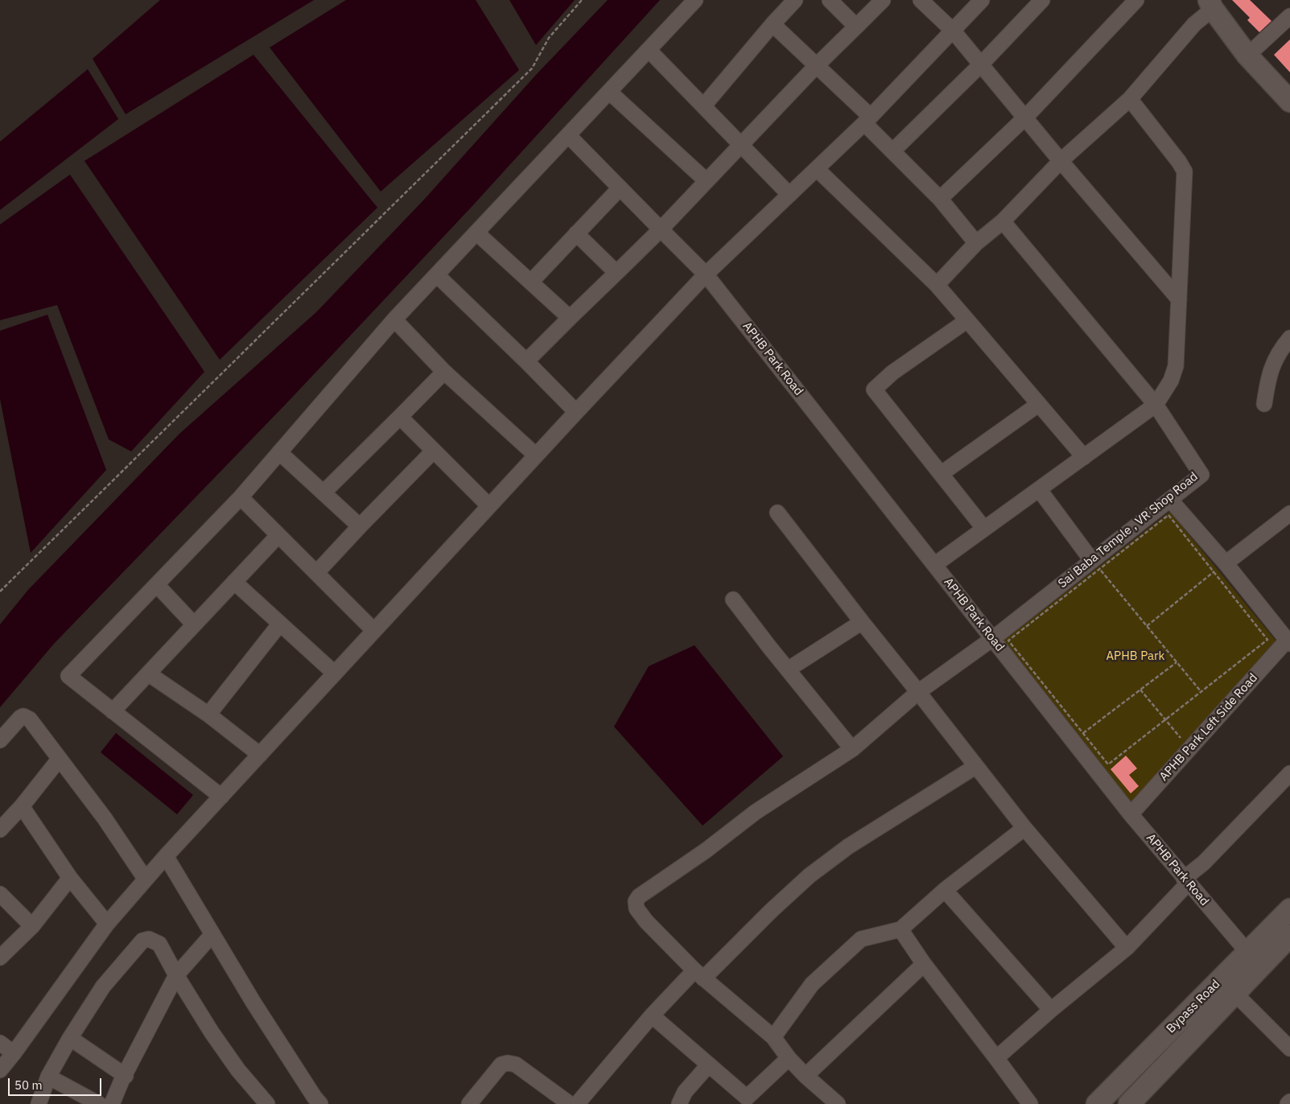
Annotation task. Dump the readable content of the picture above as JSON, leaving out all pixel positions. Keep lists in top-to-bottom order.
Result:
{
  "streets": {
    "main road": ["Bypass Road"],
    "street": ["APHB Park Road", "Sai Baba Temple , VR Shop Road", "APHB Park Left Side Road"]
  },
  "crossings": [
    ["APHB Park Road", "Sai Baba Temple , VR Shop Road"],
    ["APHB Park Road", "APHB Park Left Side Road"],
    ["APHB Park Road", "Bypass Road"]
  ],
  "parks": ["APHB Park"],
  "scale_bar": "50 m"
}
